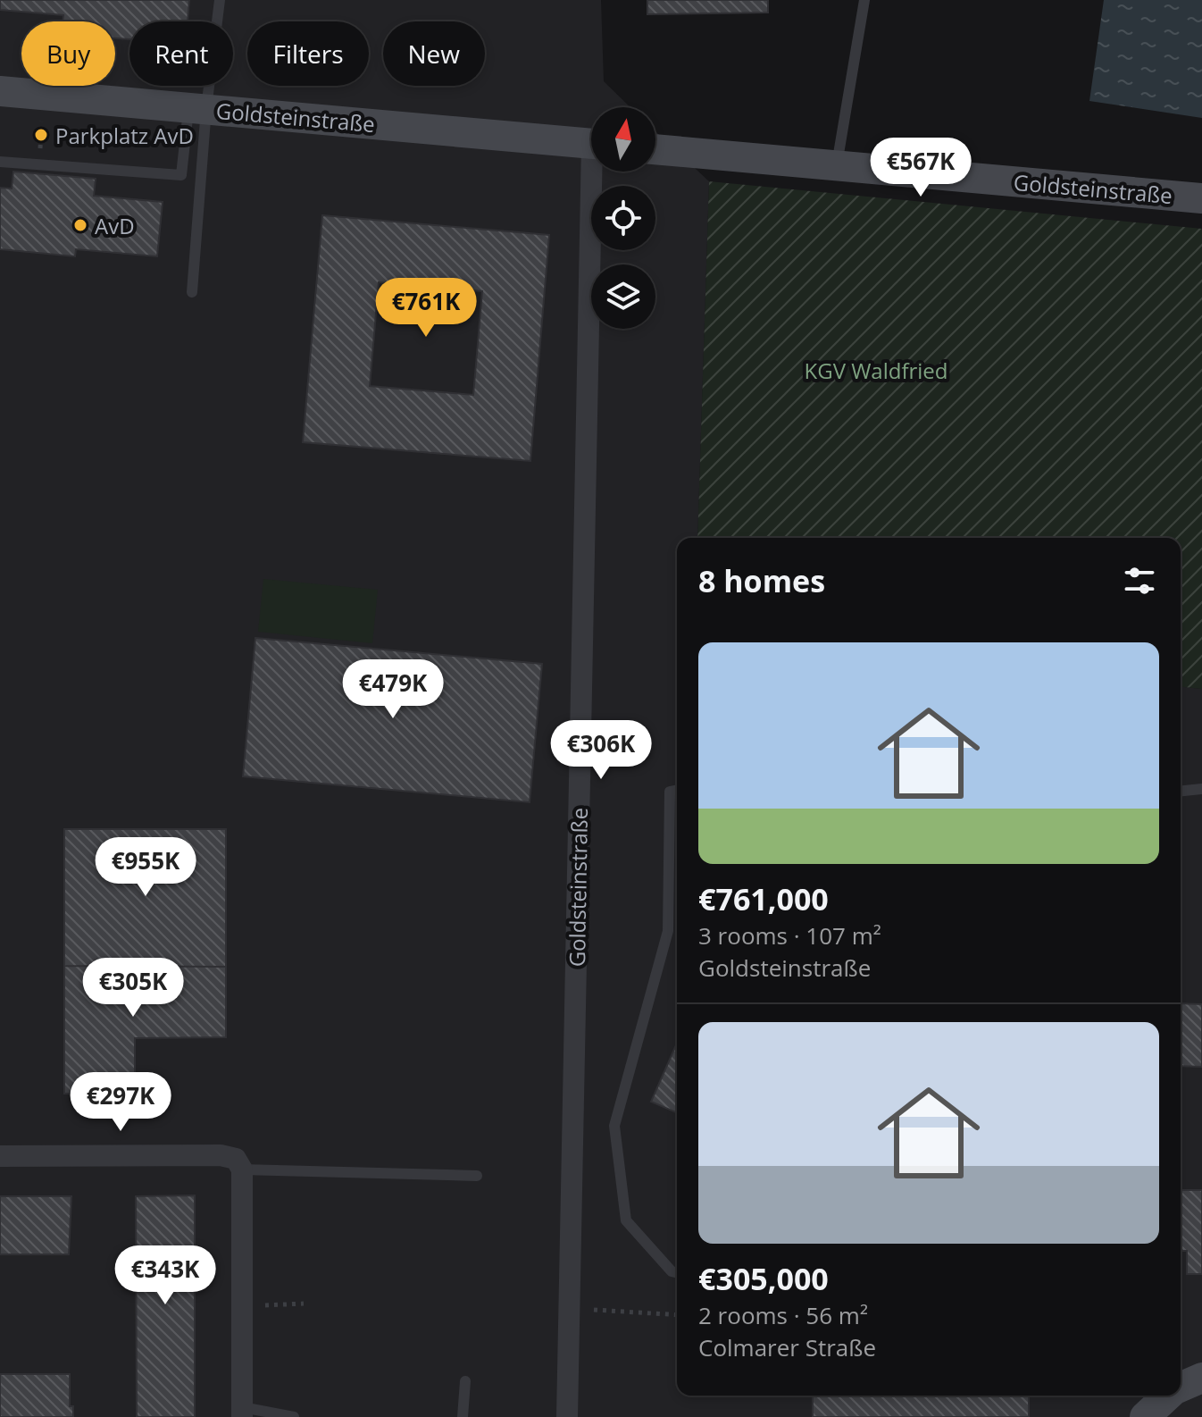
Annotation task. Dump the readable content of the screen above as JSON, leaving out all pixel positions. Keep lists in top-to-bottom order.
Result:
{
  "streets": {
    "street": ["Goldsteinstraße"]
  },
  "parks": ["KGV Waldfried"],
  "places": ["Parkplatz AvD", "AvD"],
  "north": "top",
  "page": {
    "chip": [
      "Buy",
      "Rent",
      "Filters",
      "New"
    ],
    "price": [
      "€567K",
      "€761K",
      "€479K",
      "€306K",
      "€955K",
      "€305K",
      "€297K",
      "€343K"
    ],
    "heading": "8 homes",
    "list": [
      {
        "name": "€761,000",
        "note": "3 rooms · 107 m² · Goldsteinstraße"
      },
      {
        "name": "€305,000",
        "note": "2 rooms · 56 m² · Colmarer Straße"
      }
    ]
  }
}
